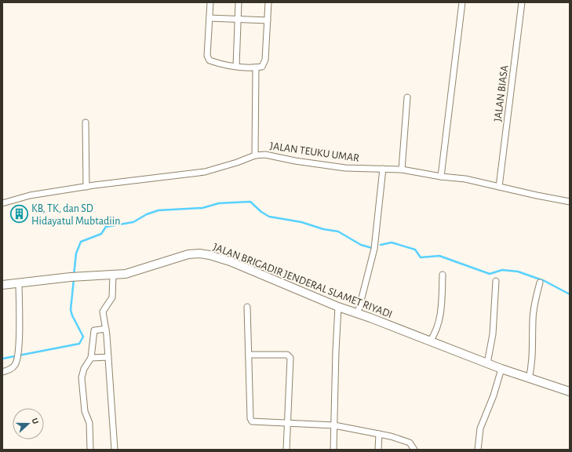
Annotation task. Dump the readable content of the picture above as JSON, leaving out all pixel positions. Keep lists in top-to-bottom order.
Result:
{
  "streets": {
    "main road": ["JALAN BRIGADIR JENDERAL SLAMET RIYADI"],
    "street": ["JALAN BIASA", "JALAN TEUKU UMAR"]
  },
  "crossings": [
    ["JALAN BIASA", "JALAN TEUKU UMAR"]
  ],
  "places": {
    "building": ["KB, TK, dan SD Hidayatul Mubtadiin"]
  },
  "north": "right"
}
